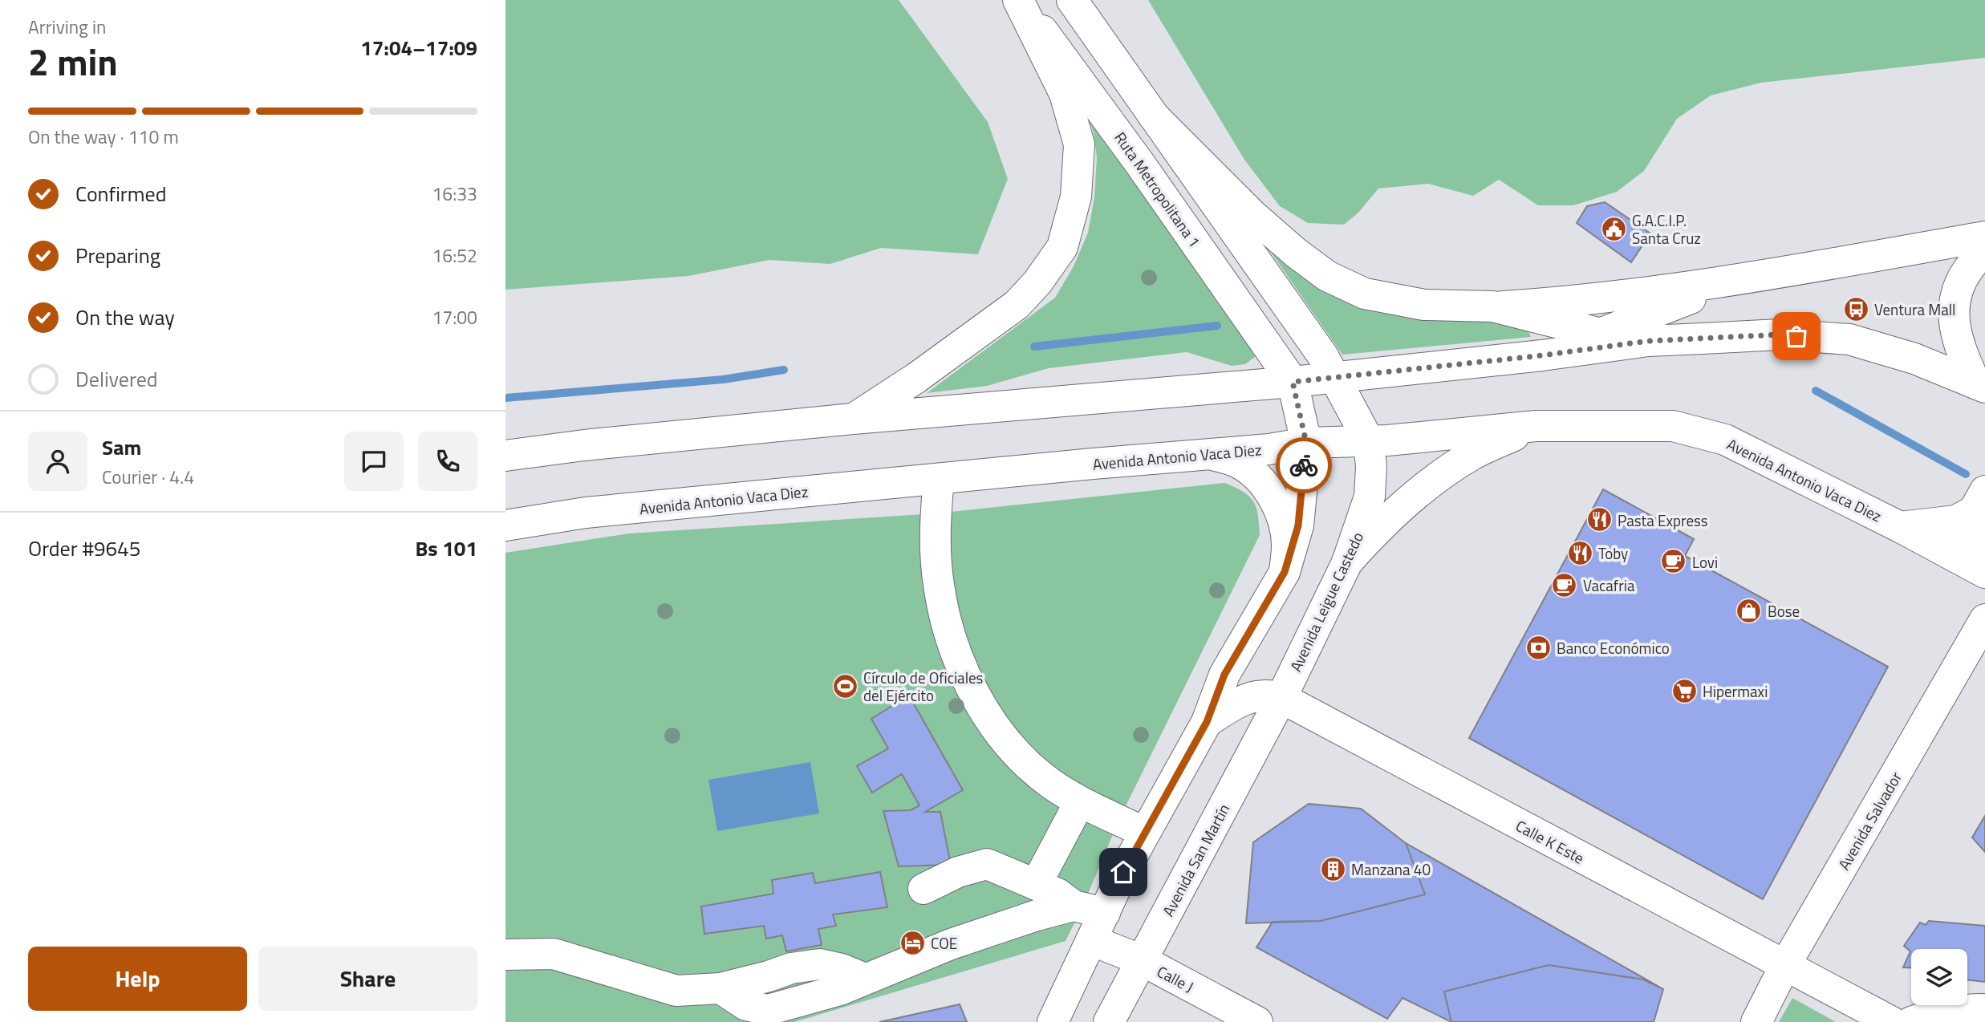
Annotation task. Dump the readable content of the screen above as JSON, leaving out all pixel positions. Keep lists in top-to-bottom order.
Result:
{
  "streets": {
    "main road": [
      "Ruta Metropolitana 1",
      "Avenida Antonio Vaca Diez",
      "Avenida Leigue Castedo",
      "Avenida Salvador",
      "Calle K Este",
      "Avenida San Martín",
      "Calle J"
    ]
  },
  "crossings": [
    ["Avenida Antonio Vaca Diez", "Avenida Leigue Castedo"],
    ["Avenida Leigue Castedo", "Calle K Este"],
    ["Avenida Leigue Castedo", "Avenida San Martín"],
    ["Avenida Salvador", "Calle K Este"],
    ["Calle K Este", "Avenida San Martín"],
    ["Avenida San Martín", "Calle J"]
  ],
  "places": {
    "public building": ["G.A.C.I.P. Santa Cruz"],
    "bus stop": ["Ventura Mall"],
    "restaurant": ["Pasta Express", "Toby"],
    "cafe": ["Lovi", "Vacafria"],
    "shop": ["Bose"],
    "bank": ["Banco Económico"],
    "sports": ["Círculo de Oficiales del Ejército"],
    "supermarket": ["Hipermaxi"],
    "building": ["Manzana 40"],
    "hotel": ["COE"]
  },
  "page": {
    "heading": ["2 min", "Arriving in", "17:04–17:09"],
    "panel": [
      "Sam",
      "Courier · 4.4",
      "Order #9645",
      "Bs 101"
    ],
    "bar": "On the way · 110 m",
    "list": [
      ["Confirmed", "16:33"],
      ["Preparing", "16:52"],
      ["On the way", "17:00"],
      "Delivered"
    ],
    "buttons": ["Help", "Share"]
  }
}
